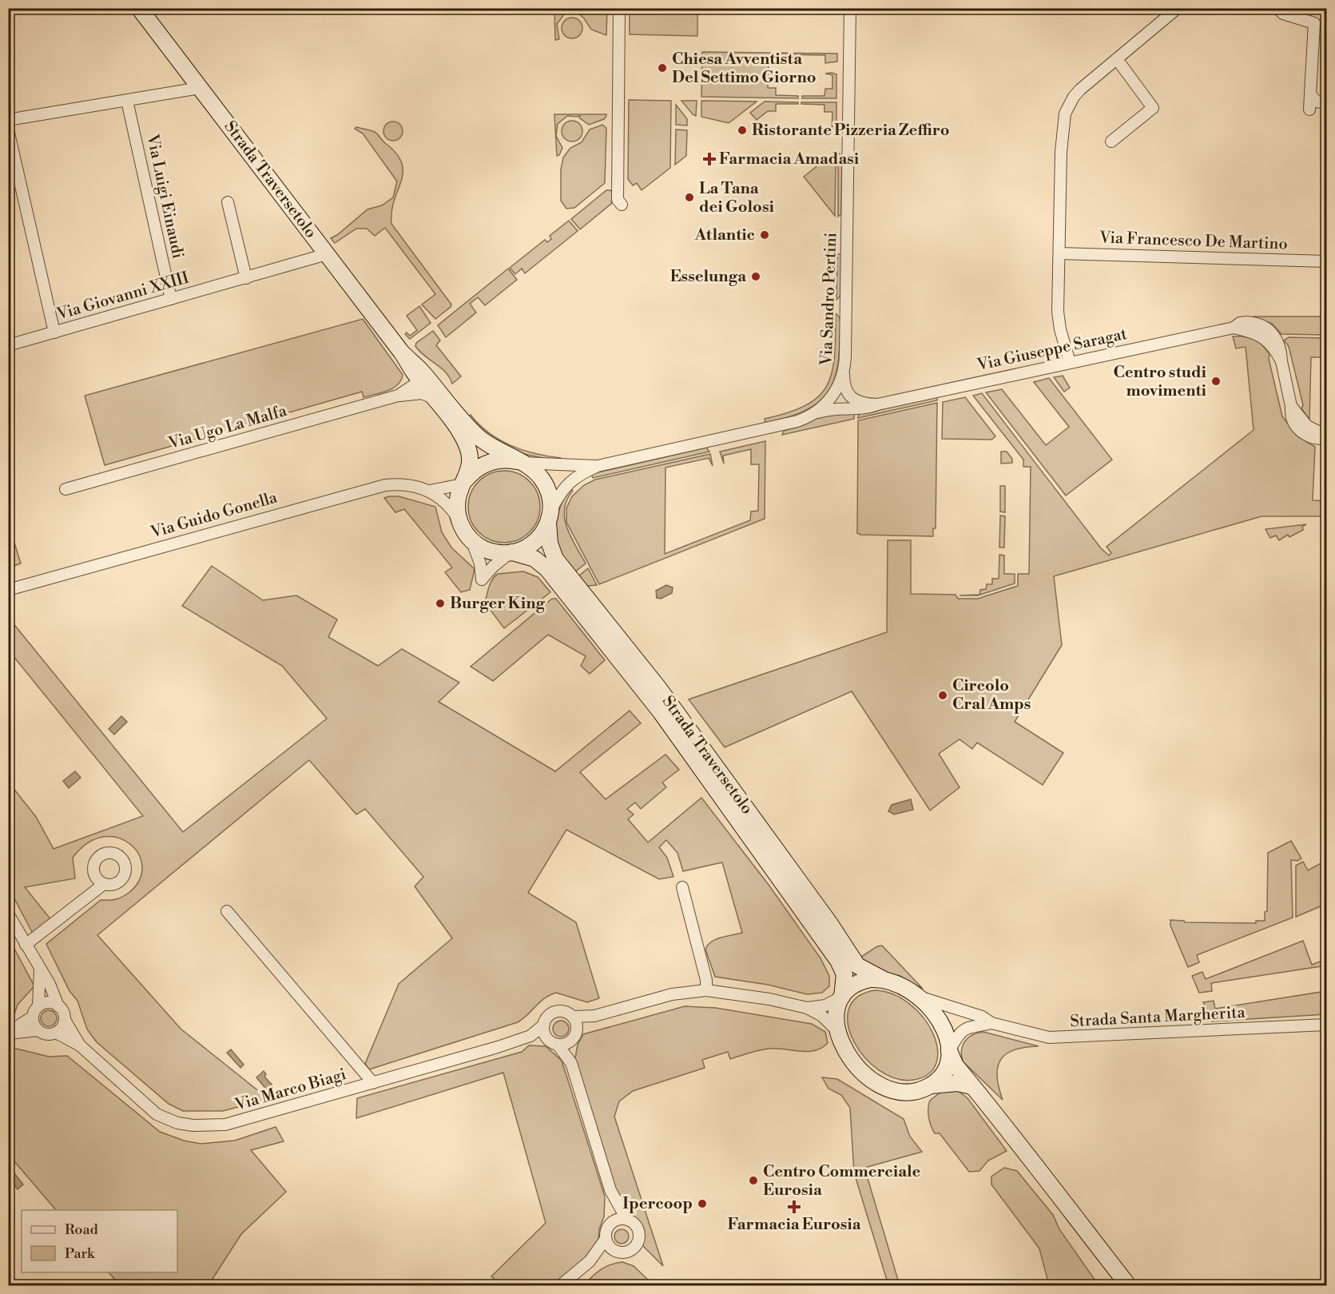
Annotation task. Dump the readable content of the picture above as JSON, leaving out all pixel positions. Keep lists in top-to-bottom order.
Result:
{
  "streets": {
    "main road": ["Strada Traversetolo"],
    "street": [
      "Via Luigi Einaudi",
      "Via Francesco De Martino",
      "Via Giovanni XXIII",
      "Via Sandro Pertini",
      "Via Giuseppe Saragat",
      "Via Ugo La Malfa",
      "Via Guido Gonella",
      "Strada Santa Margherita",
      "Via Marco Biagi"
    ]
  },
  "crossings": [
    ["Strada Traversetolo", "Via Giovanni XXIII"],
    ["Strada Traversetolo", "Via Sandro Pertini"],
    ["Strada Traversetolo", "Via Ugo La Malfa"],
    ["Strada Traversetolo", "Via Guido Gonella"],
    ["Strada Traversetolo", "Strada Santa Margherita"],
    ["Via Luigi Einaudi", "Via Giovanni XXIII"],
    ["Via Sandro Pertini", "Via Giuseppe Saragat"],
    ["Via Sandro Pertini", "Via Guido Gonella"]
  ],
  "places": {
    "other": [
      "Chiesa Avventista Del Settimo Giorno",
      "Ristorante Pizzeria Zeffiro",
      "La Tana dei Golosi",
      "Atlantic",
      "Esselunga",
      "Centro studi movimenti",
      "Burger King",
      "Circolo Cral Amps",
      "Centro Commerciale Eurosia",
      "Ipercoop"
    ],
    "health": ["Farmacia Amadasi", "Farmacia Eurosia"]
  },
  "legend": ["Road", "Park"]
}
